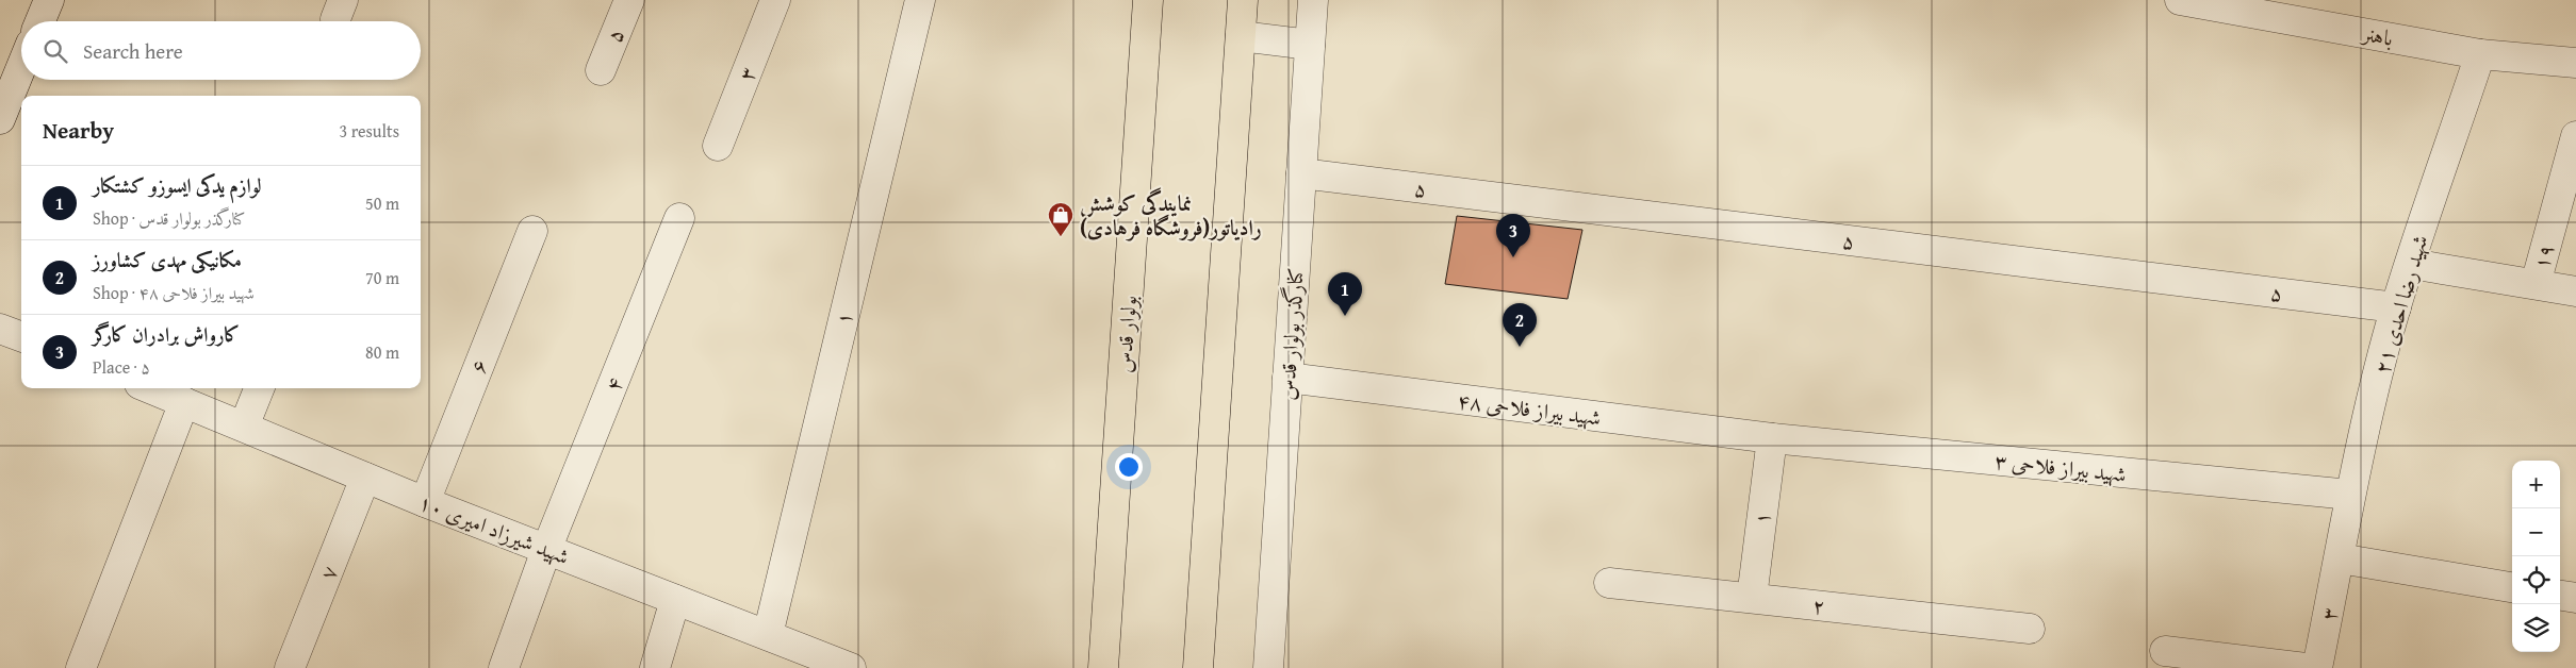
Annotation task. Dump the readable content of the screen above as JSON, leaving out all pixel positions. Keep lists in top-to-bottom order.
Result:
{
  "streets": {
    "main road": ["بولوار قدس"],
    "street": [
      "۵",
      "باهنر",
      "۳",
      "۱۹",
      "شهید رضا احدی ۲۱",
      "۱",
      "کنارگذر بولوار قدس",
      "۶",
      "۴",
      "شهید بیراز فلاحی ۴۸",
      "شهید بیراز فلاحی ۳",
      "شهید شیرزاد امیری ۱۰",
      "۷",
      "۲"
    ]
  },
  "crossings": [
    ["۵", "شهید رضا احدی ۲۱"],
    ["۵", "کنارگذر بولوار قدس"],
    ["باهنر", "شهید رضا احدی ۲۱"],
    ["۳", "شهید رضا احدی ۲۱"],
    ["شهید رضا احدی ۲۱", "شهید بیراز فلاحی ۳"],
    ["۱", "شهید بیراز فلاحی ۴۸"],
    ["۱", "شهید بیراز فلاحی ۳"],
    ["۱", "شهید شیرزاد امیری ۱۰"],
    ["۱", "۲"],
    ["کنارگذر بولوار قدس", "شهید بیراز فلاحی ۴۸"],
    ["۶", "شهید شیرزاد امیری ۱۰"],
    ["۴", "شهید شیرزاد امیری ۱۰"],
    ["شهید بیراز فلاحی ۴۸", "شهید بیراز فلاحی ۳"],
    ["شهید شیرزاد امیری ۱۰", "۷"]
  ],
  "places": {
    "shop": ["نمایندگی کوشش رادیاتور(فروشگاه فرهادی)"]
  },
  "page": {
    "search": "Search here",
    "heading": ["Nearby", "3 results"],
    "list": [
      {
        "mark": "1",
        "name": "لوازم یدکی ایسوزو کشتکار",
        "note": "Shop · کنارگذر بولوار قدس",
        "value": "50 m"
      },
      {
        "mark": "2",
        "name": "مکانیکی مهدی کشاورز",
        "note": "Shop · شهید بیراز فلاحی ۴۸",
        "value": "70 m"
      },
      {
        "mark": "3",
        "name": "کارواش برادران کارگر",
        "note": "Place · ۵",
        "value": "80 m"
      }
    ],
    "pins": ["3", "1", "2"],
    "map_buttons": ["+", "−"]
  }
}
